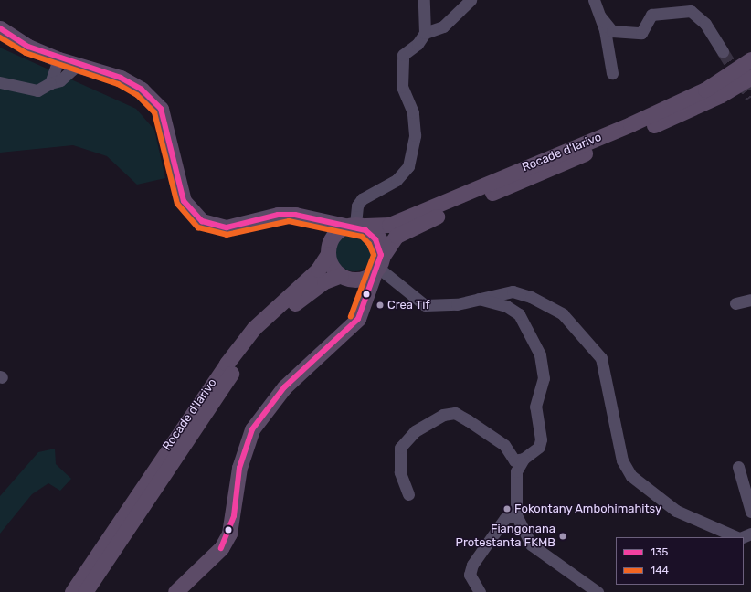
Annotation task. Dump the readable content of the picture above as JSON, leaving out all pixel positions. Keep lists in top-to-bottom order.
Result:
{
  "streets": {
    "main road": ["Rocade d'Iarivo"]
  },
  "places": ["Crea Tif", "Fokontany Ambohimahitsy", "Fiangonana Protestanta FKMB"],
  "lines": ["transit line 135", "transit line 144"],
  "legend": ["135", "144"]
}
